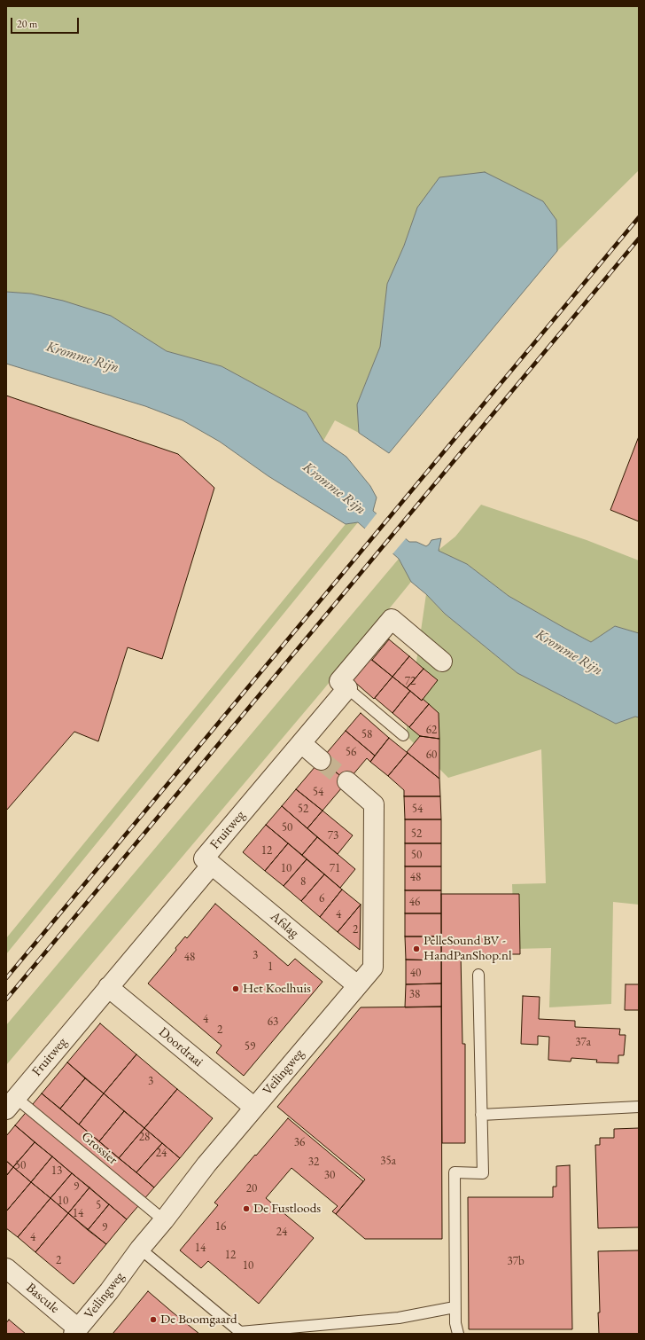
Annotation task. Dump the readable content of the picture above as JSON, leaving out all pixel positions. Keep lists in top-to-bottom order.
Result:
{
  "streets": {
    "street": [
      "Fruitweg",
      "Afslag",
      "Doordraai",
      "Veilingweg",
      "Bascule"
    ],
    "lane": ["Grossier"]
  },
  "crossings": [
    ["Fruitweg", "Afslag"],
    ["Fruitweg", "Doordraai"],
    ["Fruitweg", "Grossier"],
    ["Afslag", "Veilingweg"],
    ["Doordraai", "Veilingweg"],
    ["Veilingweg", "Grossier"],
    ["Veilingweg", "Bascule"]
  ],
  "water": ["Kromme Rijn"],
  "places": [
    "PelleSound BV - HandPanShop.nl",
    "Het Koelhuis",
    "De Fustloods",
    "De Boomgaard"
  ],
  "house_numbers": [
    "72",
    "62",
    "58",
    "56",
    "60",
    "54",
    "52",
    "54",
    "50",
    "52",
    "73",
    "12",
    "50",
    "10",
    "71",
    "48",
    "8",
    "6",
    "46",
    "4",
    "2",
    "3",
    "48",
    "1",
    "40",
    "38",
    "4",
    "63",
    "2",
    "37a",
    "59",
    "3",
    "28",
    "36",
    "24",
    "35a",
    "32",
    "50",
    "13",
    "30",
    "9",
    "20",
    "10",
    "5",
    "14",
    "16",
    "9",
    "24",
    "4",
    "14",
    "12",
    "2",
    "37b",
    "10"
  ],
  "scale_bar": "20 m"
}
